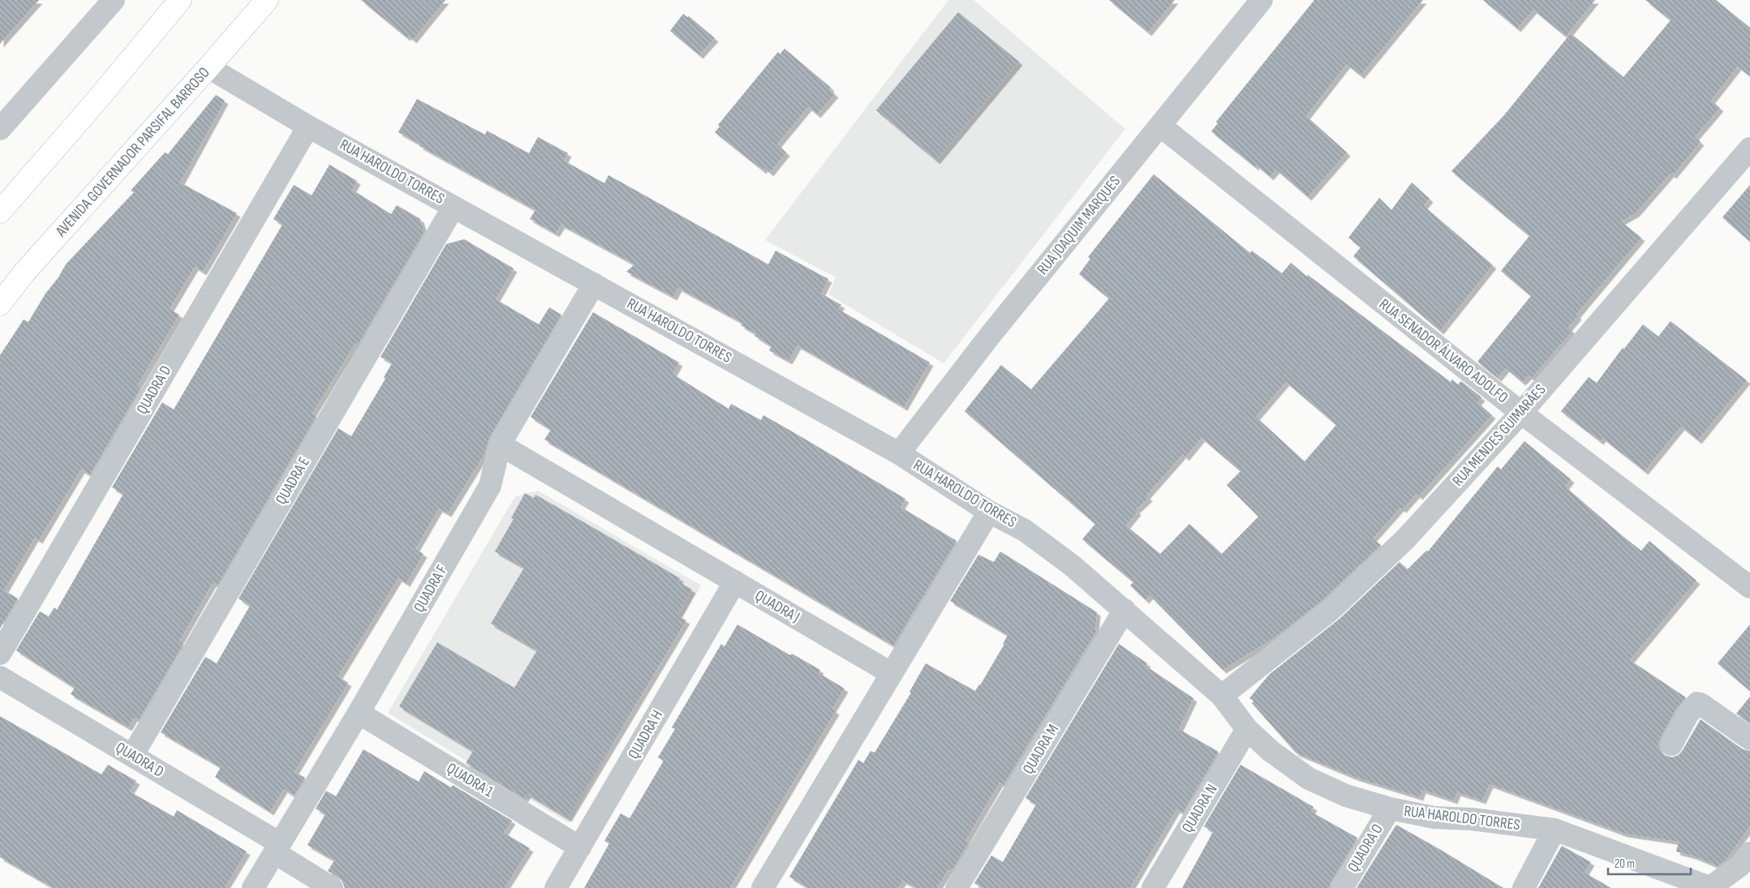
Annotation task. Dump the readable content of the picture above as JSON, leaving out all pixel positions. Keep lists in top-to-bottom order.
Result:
{
  "streets": {
    "main road": ["AVENIDA GOVERNADOR PARSIFAL BARROSO"],
    "street": [
      "RUA HAROLDO TORRES",
      "RUA JOAQUIM MARQUES",
      "RUA SENADOR ÁLVARO ADOLFO",
      "QUADRA D",
      "RUA MENDES GUIMARÃES",
      "QUADRA E",
      "QUADRA F",
      "QUADRA J",
      "QUADRA H",
      "QUADRA M",
      "QUADRA 1",
      "QUADRA N",
      "QUADRA O"
    ]
  },
  "crossings": [
    ["AVENIDA GOVERNADOR PARSIFAL BARROSO", "RUA HAROLDO TORRES"],
    ["RUA HAROLDO TORRES", "RUA JOAQUIM MARQUES"],
    ["RUA HAROLDO TORRES", "QUADRA D"],
    ["RUA HAROLDO TORRES", "RUA MENDES GUIMARÃES"],
    ["RUA HAROLDO TORRES", "QUADRA E"],
    ["RUA HAROLDO TORRES", "QUADRA F"],
    ["RUA HAROLDO TORRES", "QUADRA M"],
    ["RUA HAROLDO TORRES", "QUADRA N"],
    ["RUA HAROLDO TORRES", "QUADRA O"],
    ["RUA JOAQUIM MARQUES", "RUA SENADOR ÁLVARO ADOLFO"],
    ["RUA SENADOR ÁLVARO ADOLFO", "RUA MENDES GUIMARÃES"],
    ["QUADRA D", "QUADRA E"],
    ["QUADRA D", "QUADRA F"],
    ["QUADRA F", "QUADRA J"],
    ["QUADRA F", "QUADRA 1"],
    ["QUADRA J", "QUADRA H"],
    ["QUADRA H", "QUADRA 1"]
  ],
  "scale_bar": "20 m"
}
